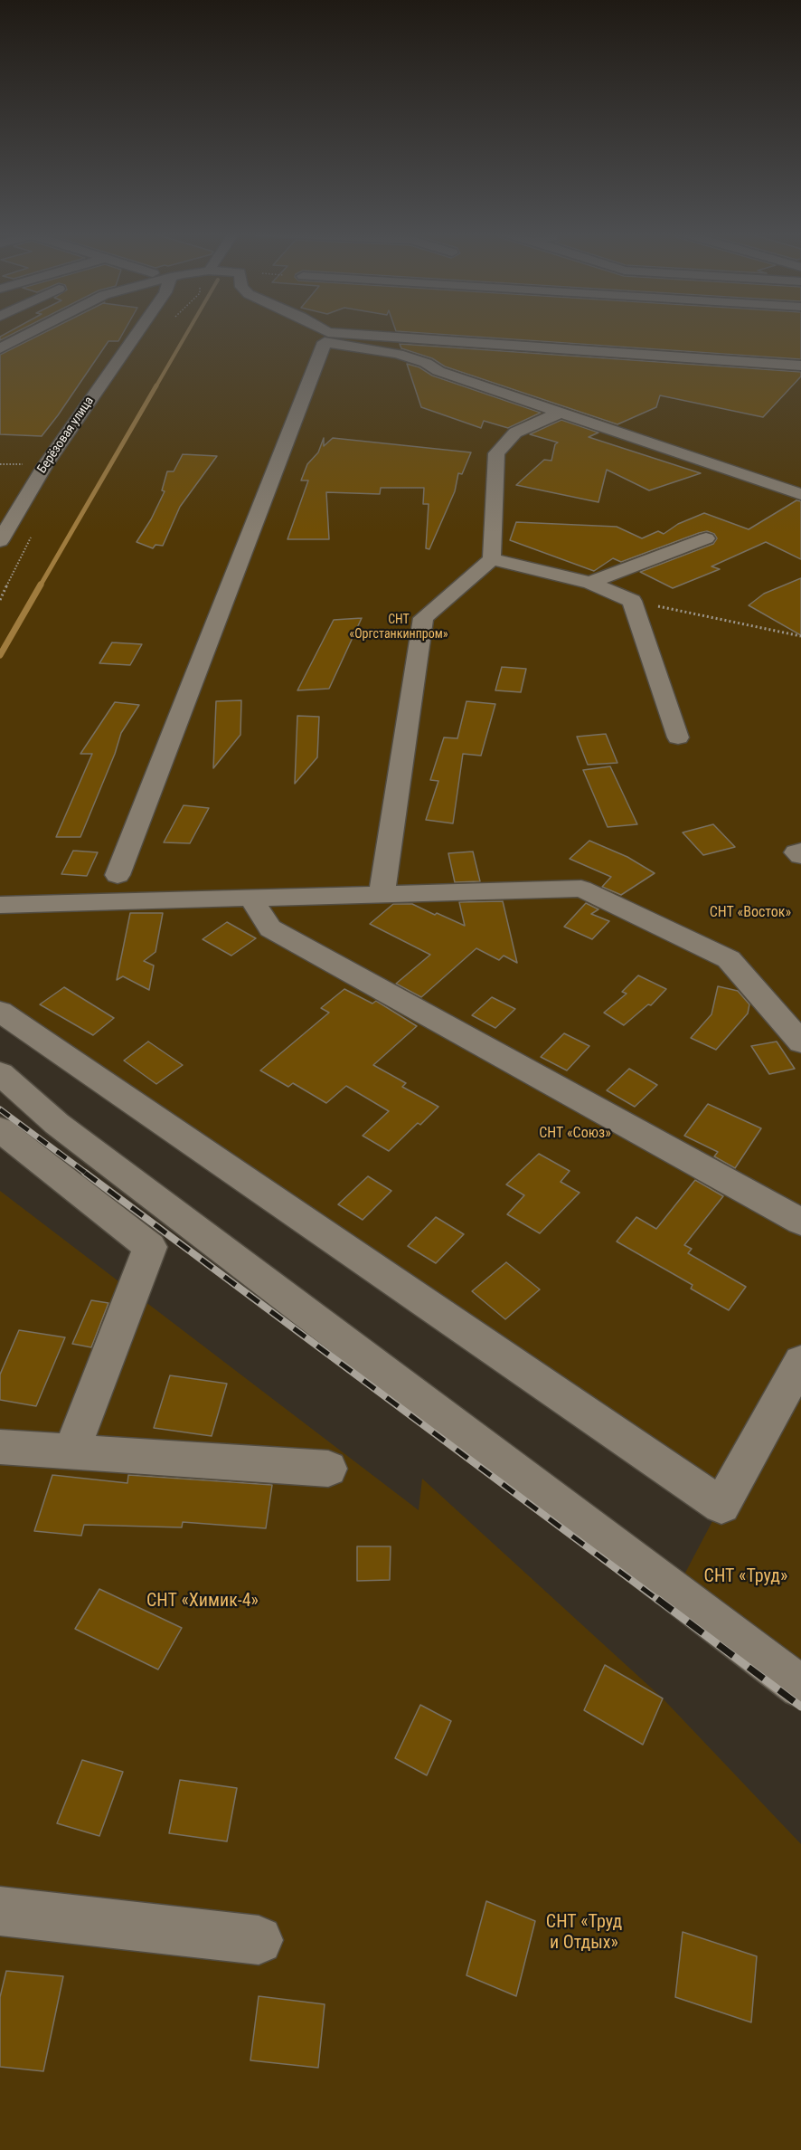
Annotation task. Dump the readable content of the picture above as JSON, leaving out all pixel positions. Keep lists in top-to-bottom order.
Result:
{
  "streets": {
    "street": ["Берёзовая улица"]
  },
  "parks": [
    "СНТ «Оргстанкинпром»",
    "СНТ «Восток»",
    "СНТ «Союз»",
    "СНТ «Труд»",
    "СНТ «Химик-4»",
    "СНТ «Труд и Отдых»"
  ]
}
